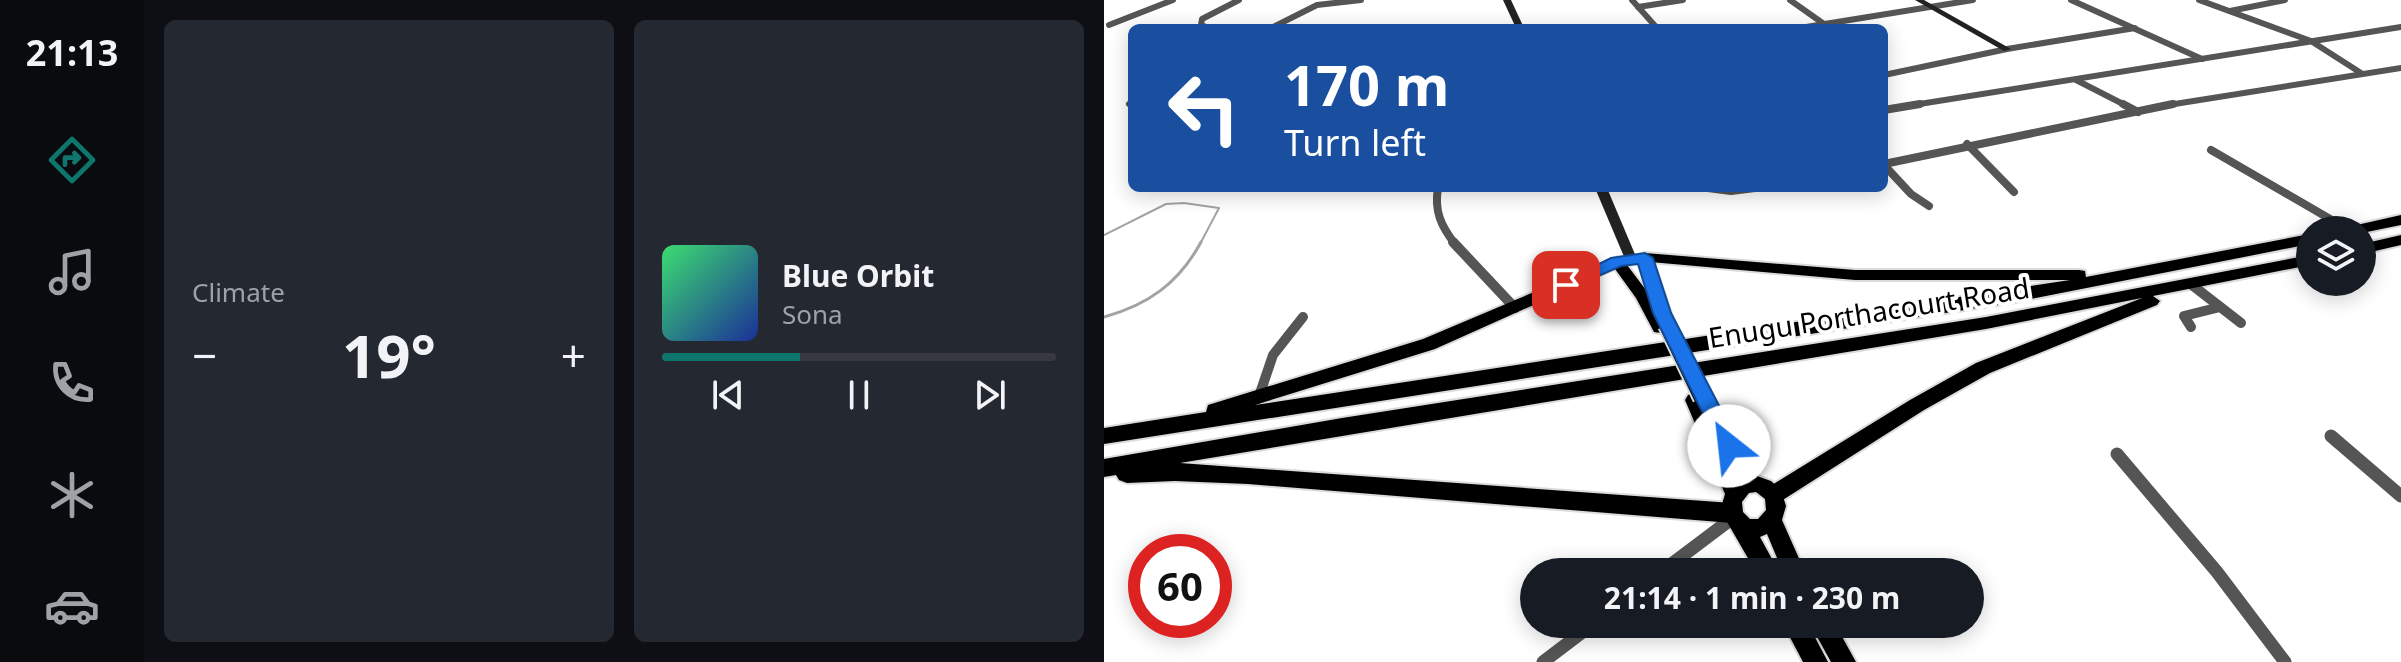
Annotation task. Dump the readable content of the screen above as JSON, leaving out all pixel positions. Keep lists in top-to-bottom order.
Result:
{
  "streets": {
    "highway": ["Enugu Porthacourt Road"]
  },
  "page": {
    "tabs": "21:13",
    "tile": "Climate",
    "turn": ["170 m", "Turn left"],
    "song": ["Blue Orbit", "Sona"],
    "heat": ["−", "19°", "+"],
    "limit": "60",
    "trip": "21:14 · 1 min · 230 m"
  }
}
